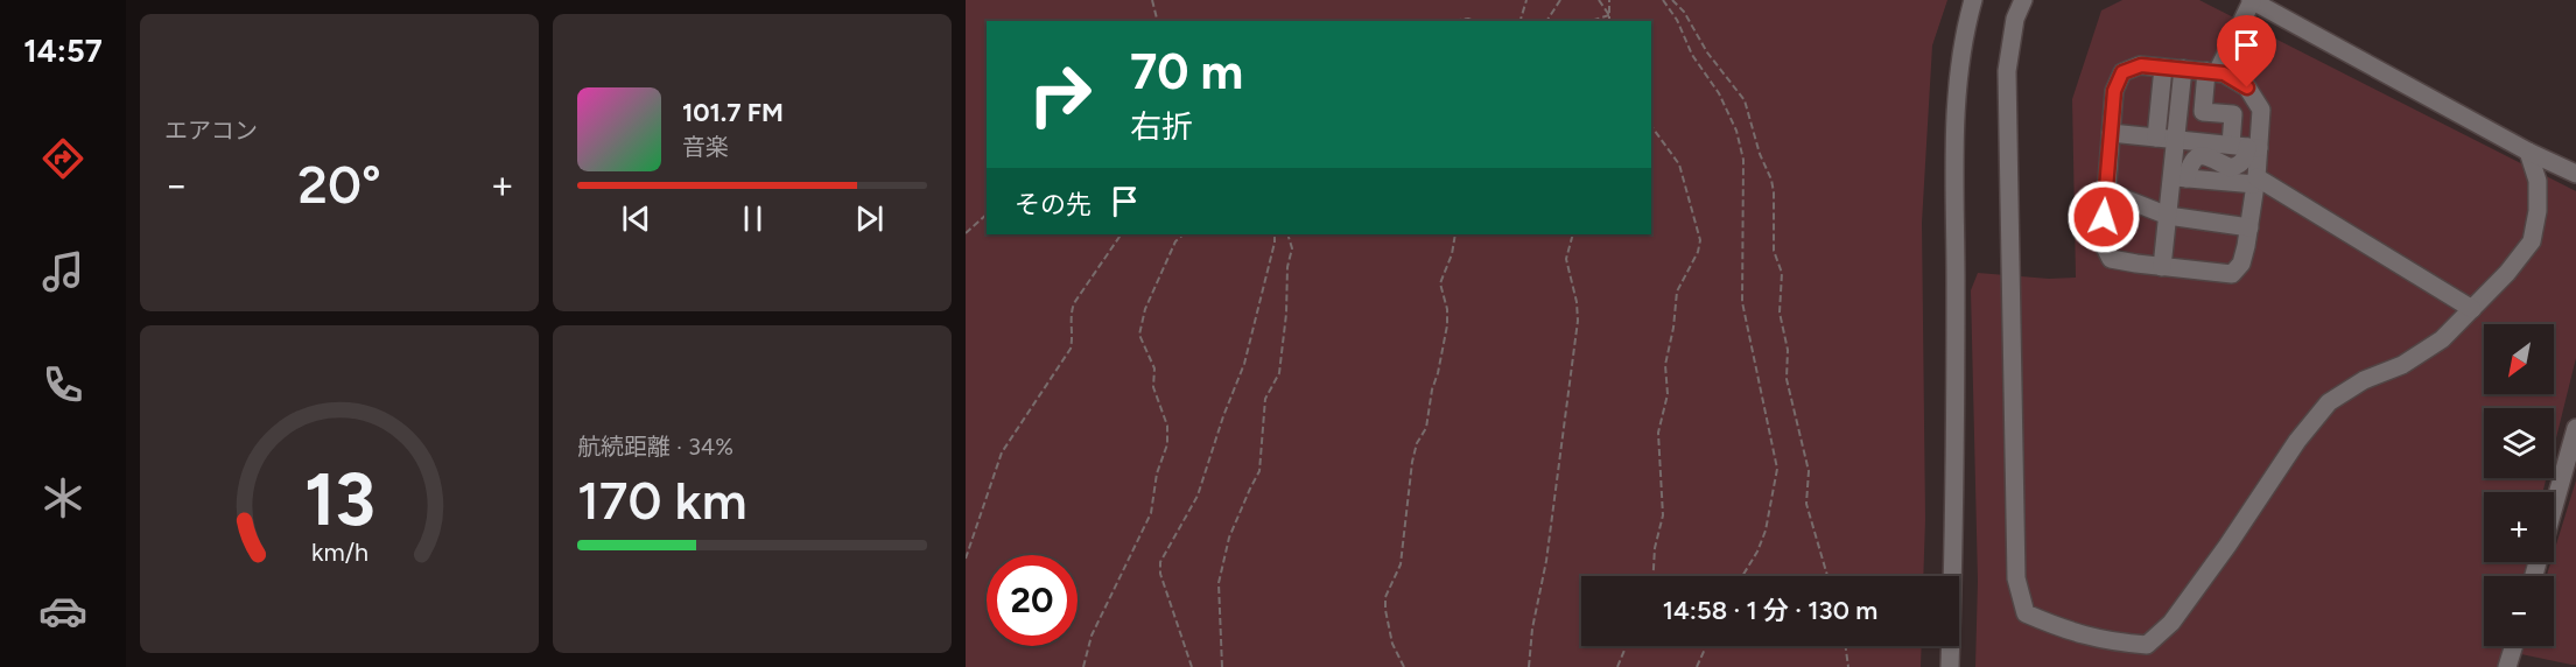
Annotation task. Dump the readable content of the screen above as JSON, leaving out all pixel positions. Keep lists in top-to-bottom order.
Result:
{
  "north": "bottom left",
  "page": {
    "tabs": "14:57",
    "tile": [
      "エアコン",
      ["航続距離 · 34%", "170 km"]
    ],
    "turn": ["70 m", "右折"],
    "song": ["101.7 FM", "音楽"],
    "heat": ["−", "20°", "+"],
    "then": "その先",
    "map_buttons": ["+", "−"],
    "limit": "20",
    "trip": "14:58 · 1 分 · 130 m",
    "gauge": ["13", "km/h"]
  }
}
